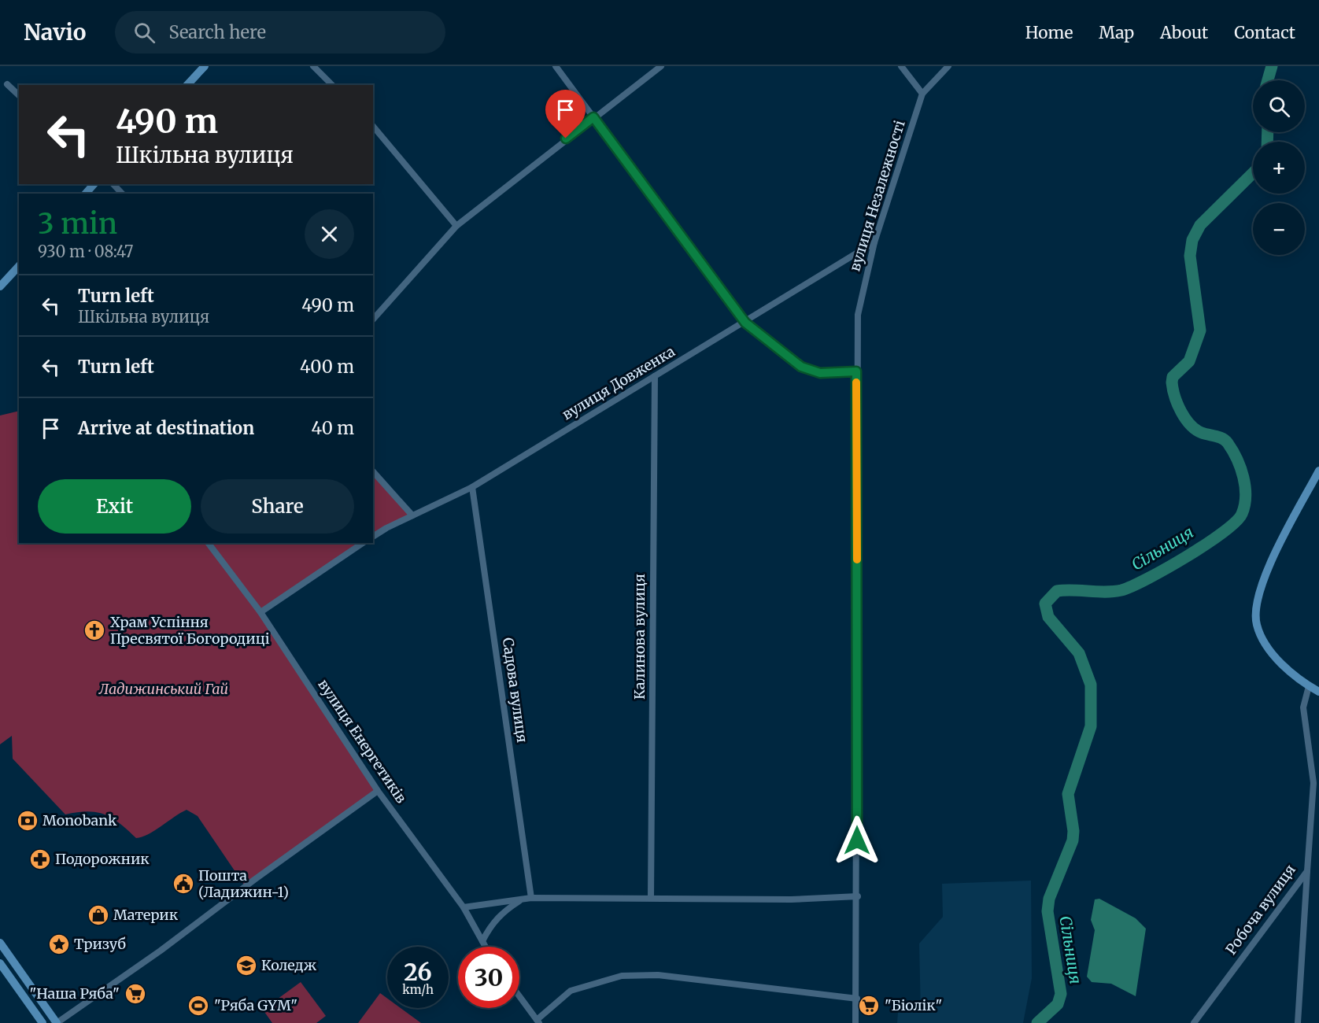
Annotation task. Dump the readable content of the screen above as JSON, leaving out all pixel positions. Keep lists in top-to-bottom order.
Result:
{
  "streets": {
    "street": [
      "вулиця Незалежності",
      "вулиця Довженка",
      "Калинова вулиця",
      "Садова вулиця",
      "вулиця Енергетиків",
      "Робоча вулиця"
    ]
  },
  "crossings": [
    ["вулиця Незалежності", "вулиця Довженка"],
    ["вулиця Довженка", "Калинова вулиця"],
    ["вулиця Довженка", "Садова вулиця"]
  ],
  "water": ["Сільниця"],
  "parks": ["Ладижинський Гай"],
  "places": {
    "church": ["Храм Успіння Пресвятої Богородиці"],
    "bank": ["Monobank"],
    "pharmacy": ["Подорожник"],
    "public building": ["Пошта (Ладижин-1)"],
    "shop": ["Материк"],
    "place": ["Тризуб"],
    "school or university": ["Коледж"],
    "supermarket": ["\"Наша Ряба\"", "\"Біолік\""],
    "sports": ["\"Ряба GYM\""]
  },
  "page": {
    "header": "Navio",
    "search": "Search here",
    "nav": [
      "Home",
      "Map",
      "About",
      "Contact"
    ],
    "map_buttons": ["+", "−"],
    "turn": ["490 m", "Шкільна вулиця"],
    "heading": ["3 min", "930 m · 08:47"],
    "list": [
      {
        "name": "Turn left",
        "note": "Шкільна вулиця",
        "value": "490 m"
      },
      {
        "name": "Turn left",
        "value": "400 m"
      },
      {
        "name": "Arrive at destination",
        "value": "40 m"
      }
    ],
    "buttons": ["Exit", "Share"],
    "speed": "26 km/h",
    "limit": "30"
  }
}
